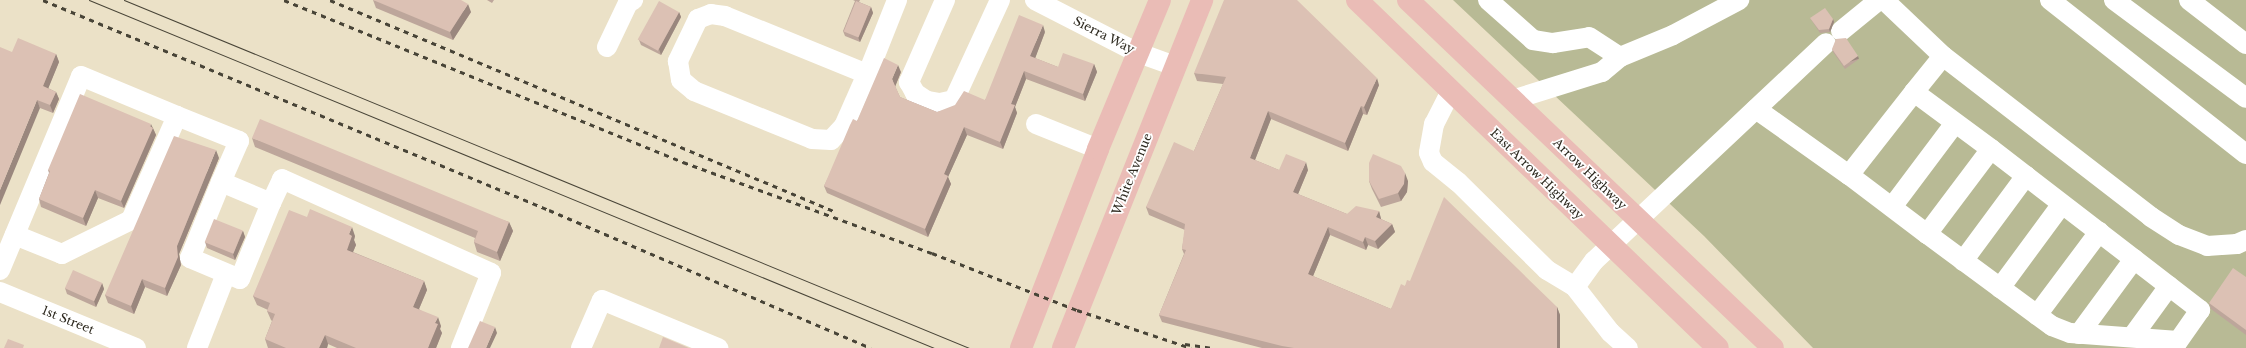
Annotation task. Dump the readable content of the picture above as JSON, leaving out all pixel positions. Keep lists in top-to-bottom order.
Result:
{
  "streets": {
    "main road": ["White Avenue", "East Arrow Highway", "Arrow Highway"],
    "street": ["Sierra Way", "1st Street"]
  },
  "crossings": [
    ["Sierra Way", "White Avenue"]
  ]
}
